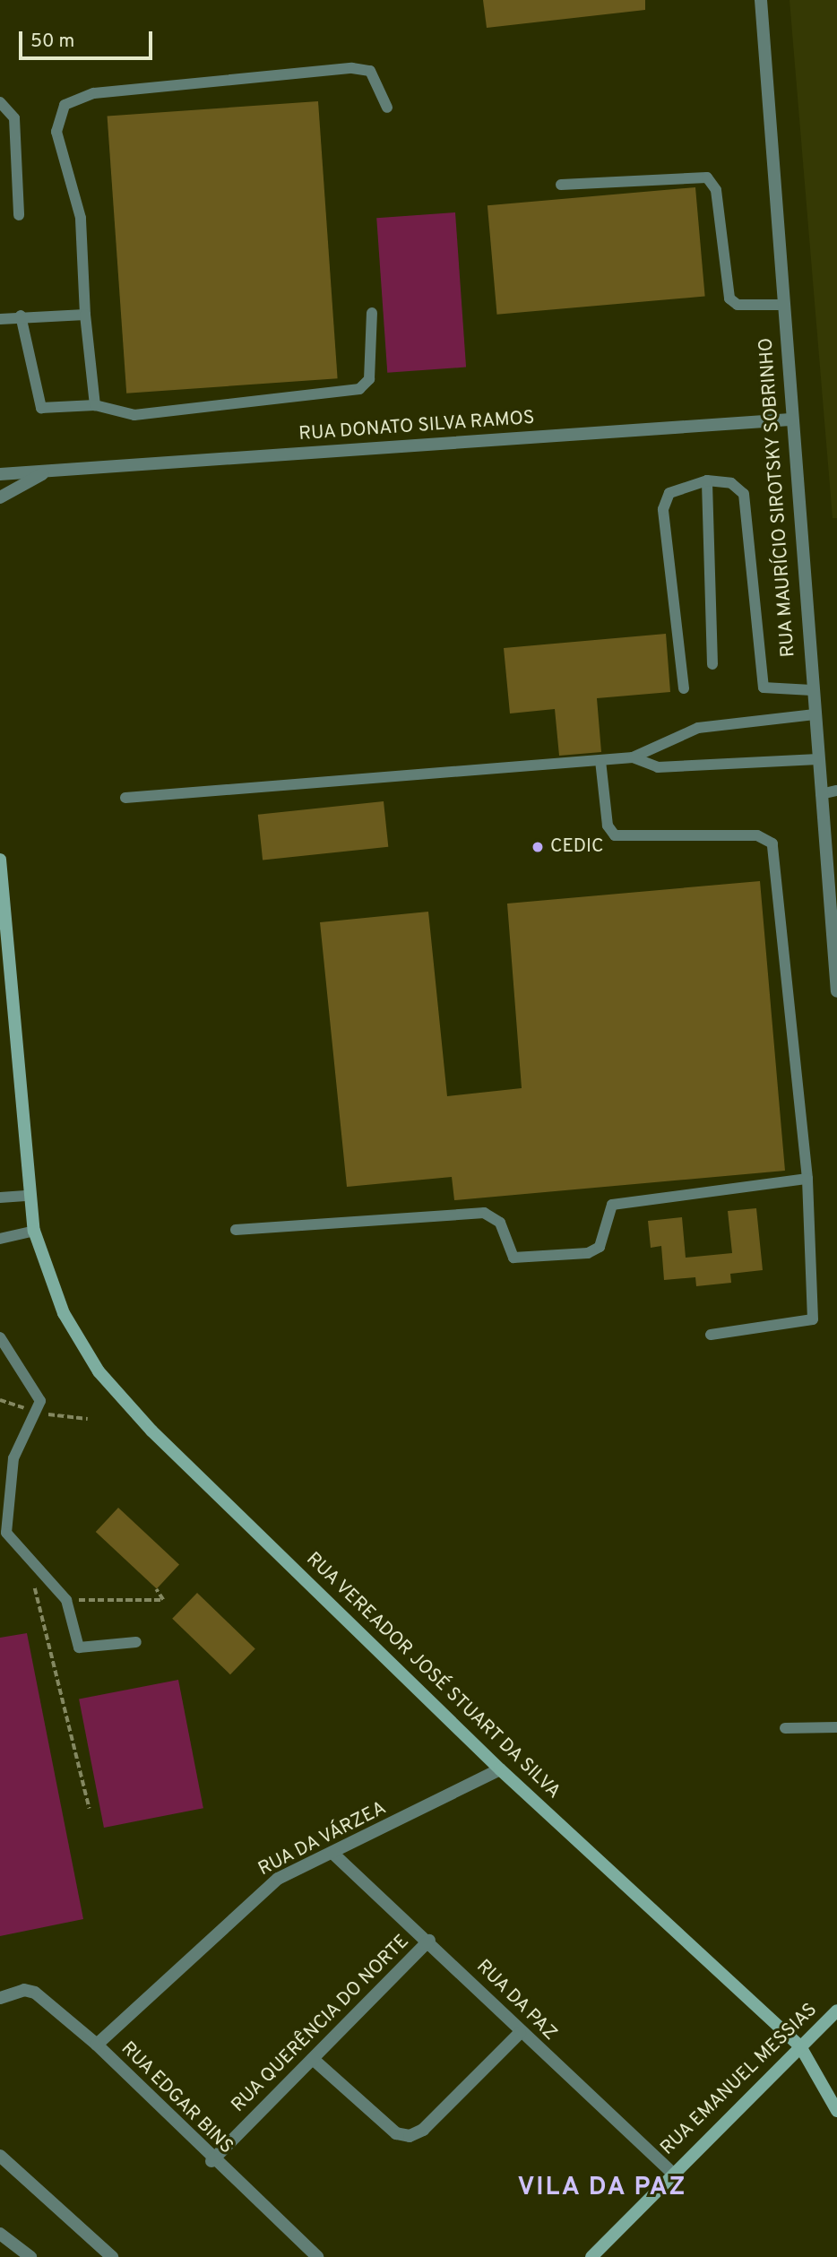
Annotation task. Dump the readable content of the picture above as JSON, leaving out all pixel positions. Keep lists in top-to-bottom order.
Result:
{
  "streets": {
    "main road": ["RUA VEREADOR JOSÉ STUART DA SILVA", "RUA EMANUEL MESSIAS"],
    "street": [
      "RUA DONATO SILVA RAMOS",
      "RUA MAURÍCIO SIROTSKY SOBRINHO",
      "RUA DA VÁRZEA",
      "RUA DA PAZ",
      "RUA QUERÊNCIA DO NORTE",
      "RUA EDGAR BINS"
    ]
  },
  "crossings": [
    ["RUA DONATO SILVA RAMOS", "RUA MAURÍCIO SIROTSKY SOBRINHO"],
    ["RUA VEREADOR JOSÉ STUART DA SILVA", "RUA DA VÁRZEA"],
    ["RUA VEREADOR JOSÉ STUART DA SILVA", "RUA EMANUEL MESSIAS"],
    ["RUA DA VÁRZEA", "RUA DA PAZ"],
    ["RUA DA VÁRZEA", "RUA EDGAR BINS"],
    ["RUA DA PAZ", "RUA QUERÊNCIA DO NORTE"],
    ["RUA DA PAZ", "RUA EMANUEL MESSIAS"],
    ["RUA QUERÊNCIA DO NORTE", "RUA EDGAR BINS"]
  ],
  "districts": ["VILA DA PAZ"],
  "places": ["CEDIC"],
  "scale_bar": "50 m"
}
